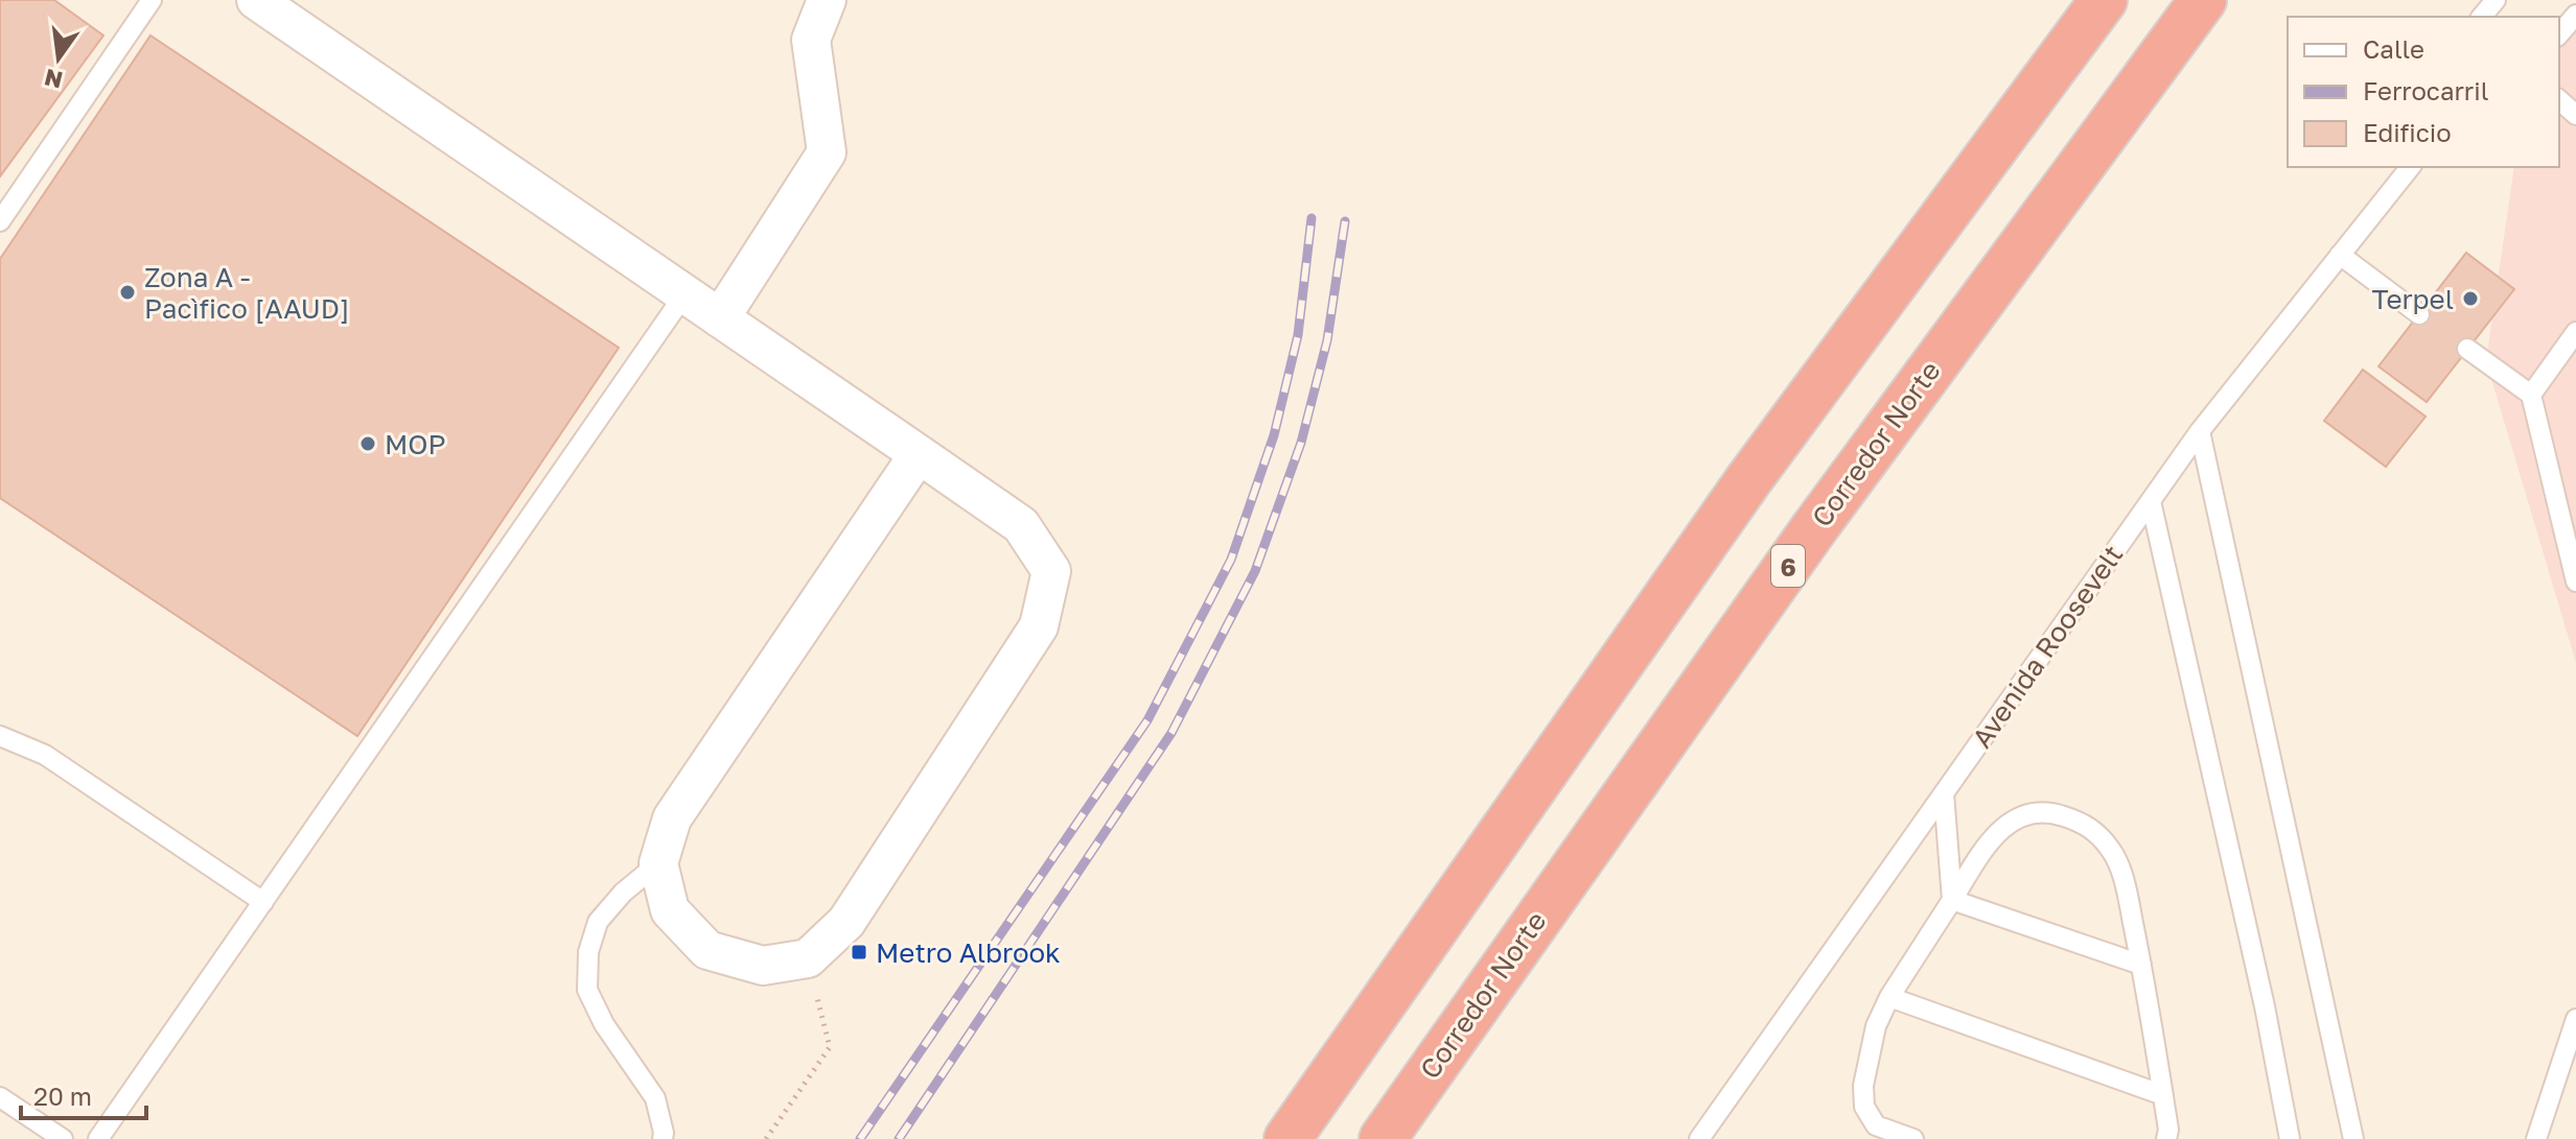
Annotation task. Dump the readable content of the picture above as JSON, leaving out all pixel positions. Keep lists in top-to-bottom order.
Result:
{
  "streets": {
    "highway": ["Corredor Norte", "6"],
    "lane": ["Avenida Roosevelt"]
  },
  "places": {
    "other": ["Zona A - Pacìfico [AAUD]", "Terpel", "MOP"],
    "transit": ["Metro Albrook"]
  },
  "legend": ["Calle", "Ferrocarril", "Edificio"],
  "scale_bar": "20 m",
  "north": "bottom"
}
